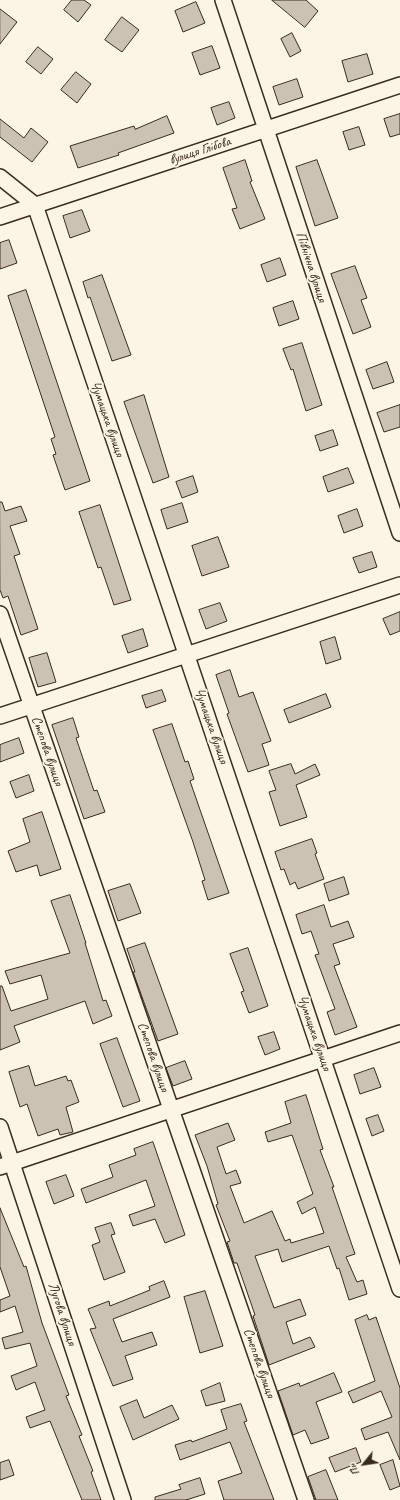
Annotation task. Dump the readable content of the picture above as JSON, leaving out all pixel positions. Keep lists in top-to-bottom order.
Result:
{
  "streets": {
    "street": [
      "вулиця Глібова",
      "Північна вулиця",
      "Чумацька вулиця",
      "Степова вулиця",
      "Лугова вулиця"
    ]
  },
  "crossings": [
    ["вулиця Глібова", "Північна вулиця"],
    ["вулиця Глібова", "Чумацька вулиця"]
  ],
  "north": "bottom left"
}
